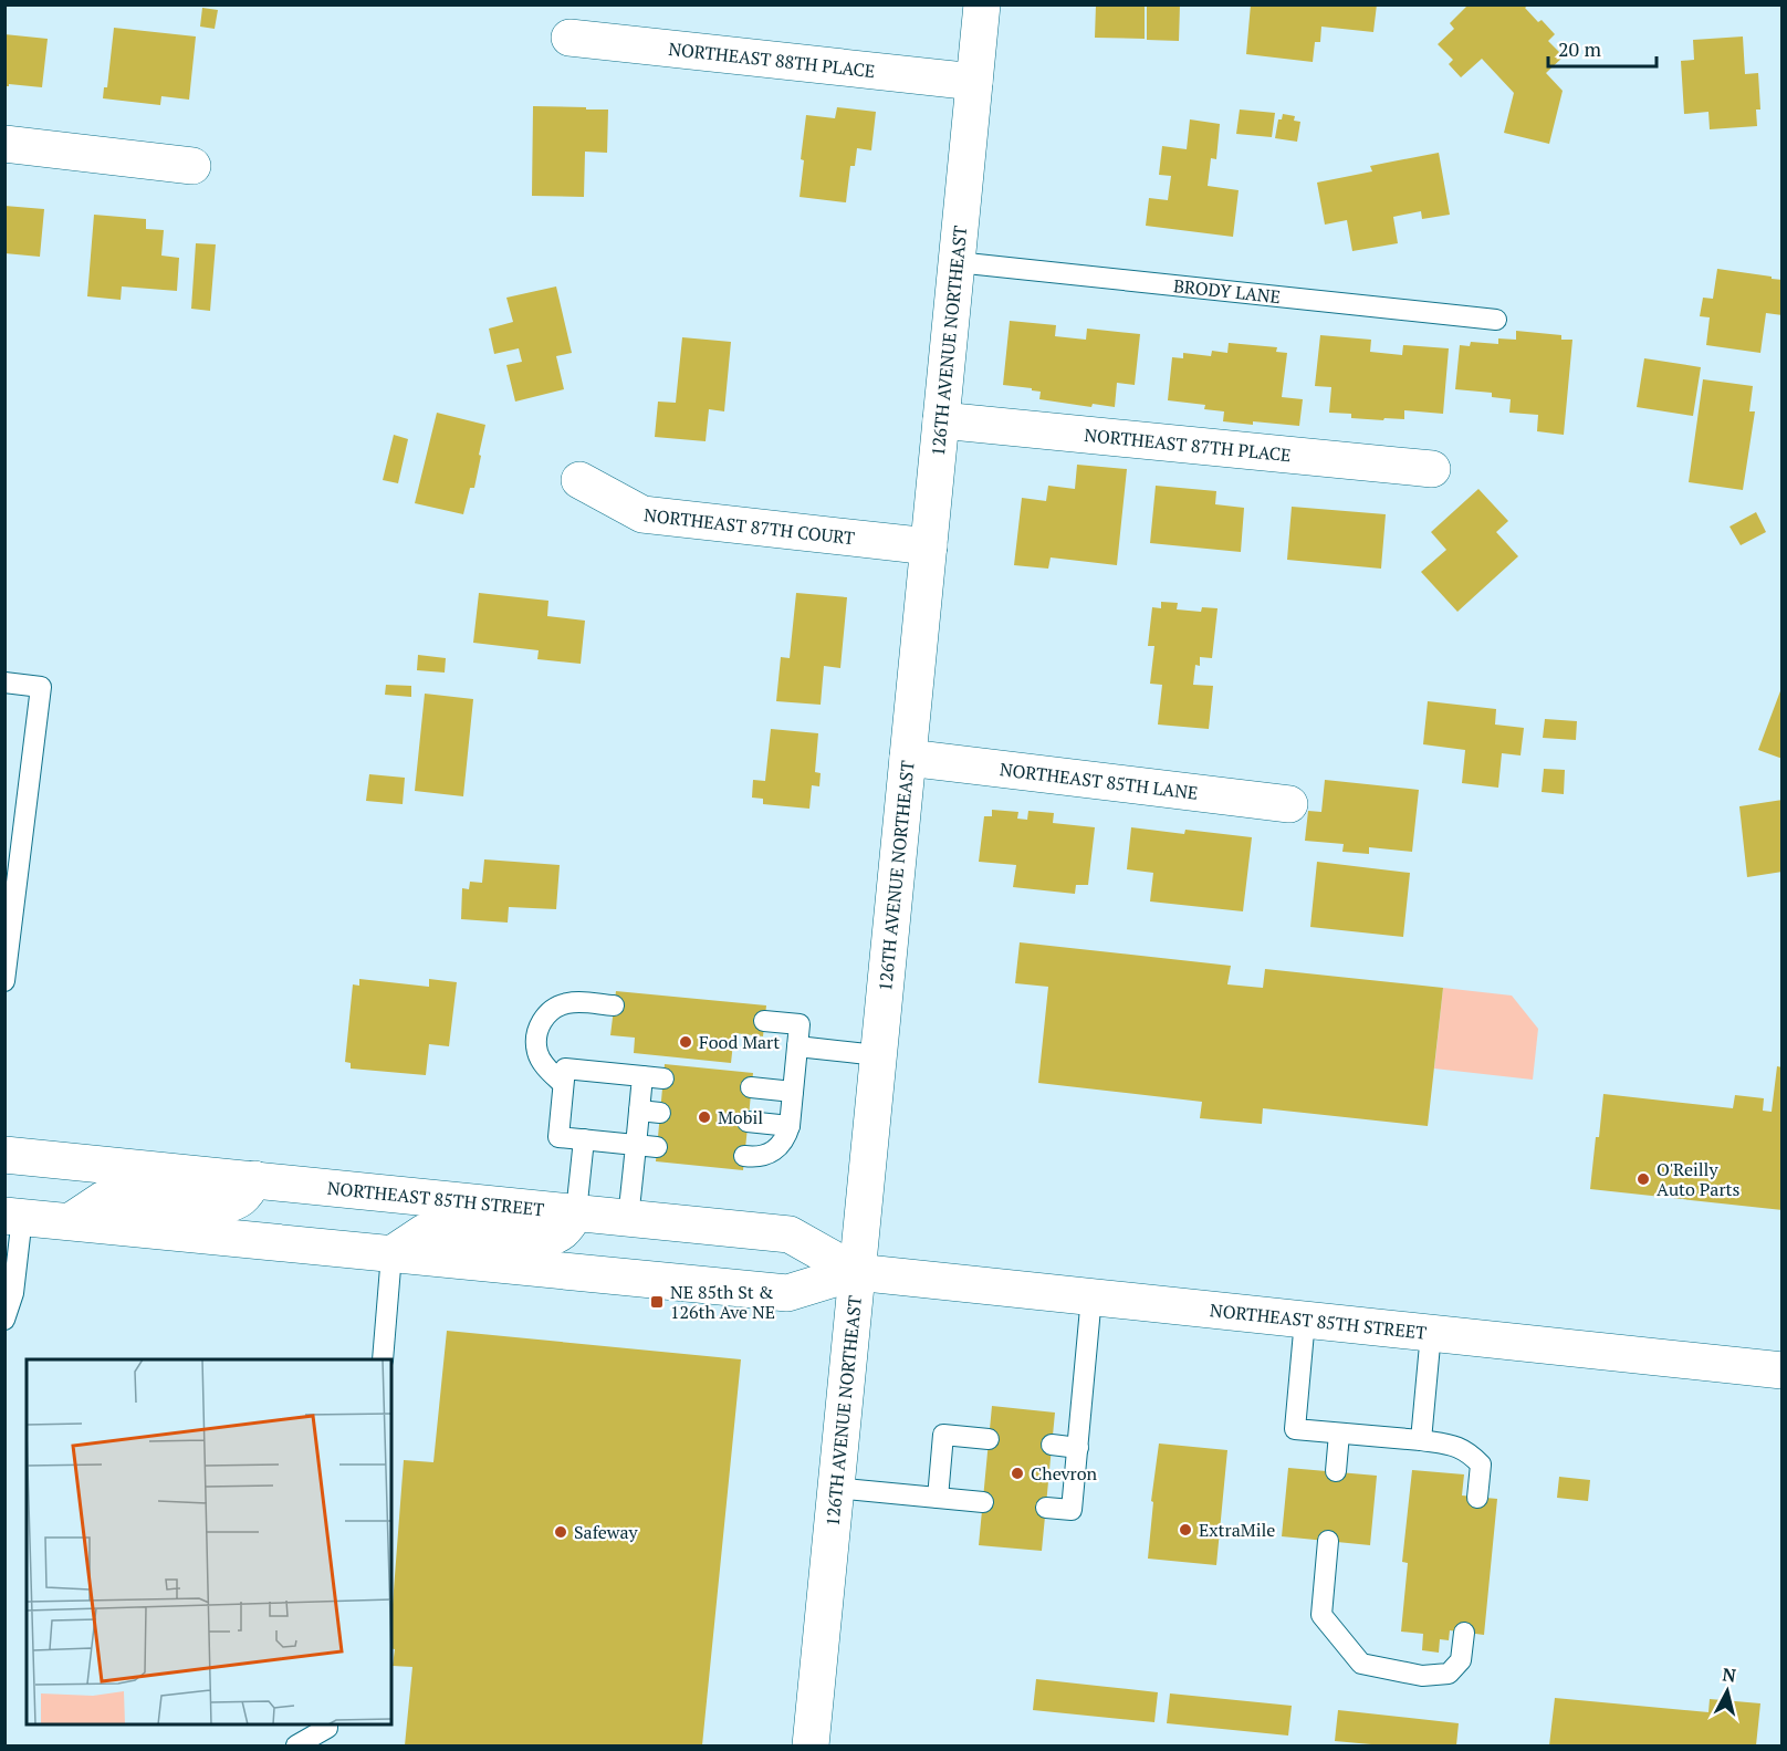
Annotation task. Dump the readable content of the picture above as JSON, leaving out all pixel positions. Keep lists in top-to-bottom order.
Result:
{
  "streets": {
    "street": [
      "NORTHEAST 88TH PLACE",
      "126TH AVENUE NORTHEAST",
      "NORTHEAST 87TH PLACE",
      "NORTHEAST 87TH COURT",
      "NORTHEAST 85TH LANE",
      "NORTHEAST 85TH STREET"
    ],
    "lane": ["BRODY LANE"]
  },
  "crossings": [
    ["NORTHEAST 88TH PLACE", "126TH AVENUE NORTHEAST"],
    ["BRODY LANE", "126TH AVENUE NORTHEAST"],
    ["126TH AVENUE NORTHEAST", "NORTHEAST 87TH PLACE"],
    ["126TH AVENUE NORTHEAST", "NORTHEAST 87TH COURT"],
    ["126TH AVENUE NORTHEAST", "NORTHEAST 85TH LANE"],
    ["126TH AVENUE NORTHEAST", "NORTHEAST 85TH STREET"]
  ],
  "places": {
    "other": [
      "Food Mart",
      "Mobil",
      "O'Reilly Auto Parts",
      "Chevron",
      "ExtraMile",
      "Safeway"
    ],
    "transit": ["NE 85th St & 126th Ave NE"]
  },
  "scale_bar": "20 m",
  "north": "top"
}
